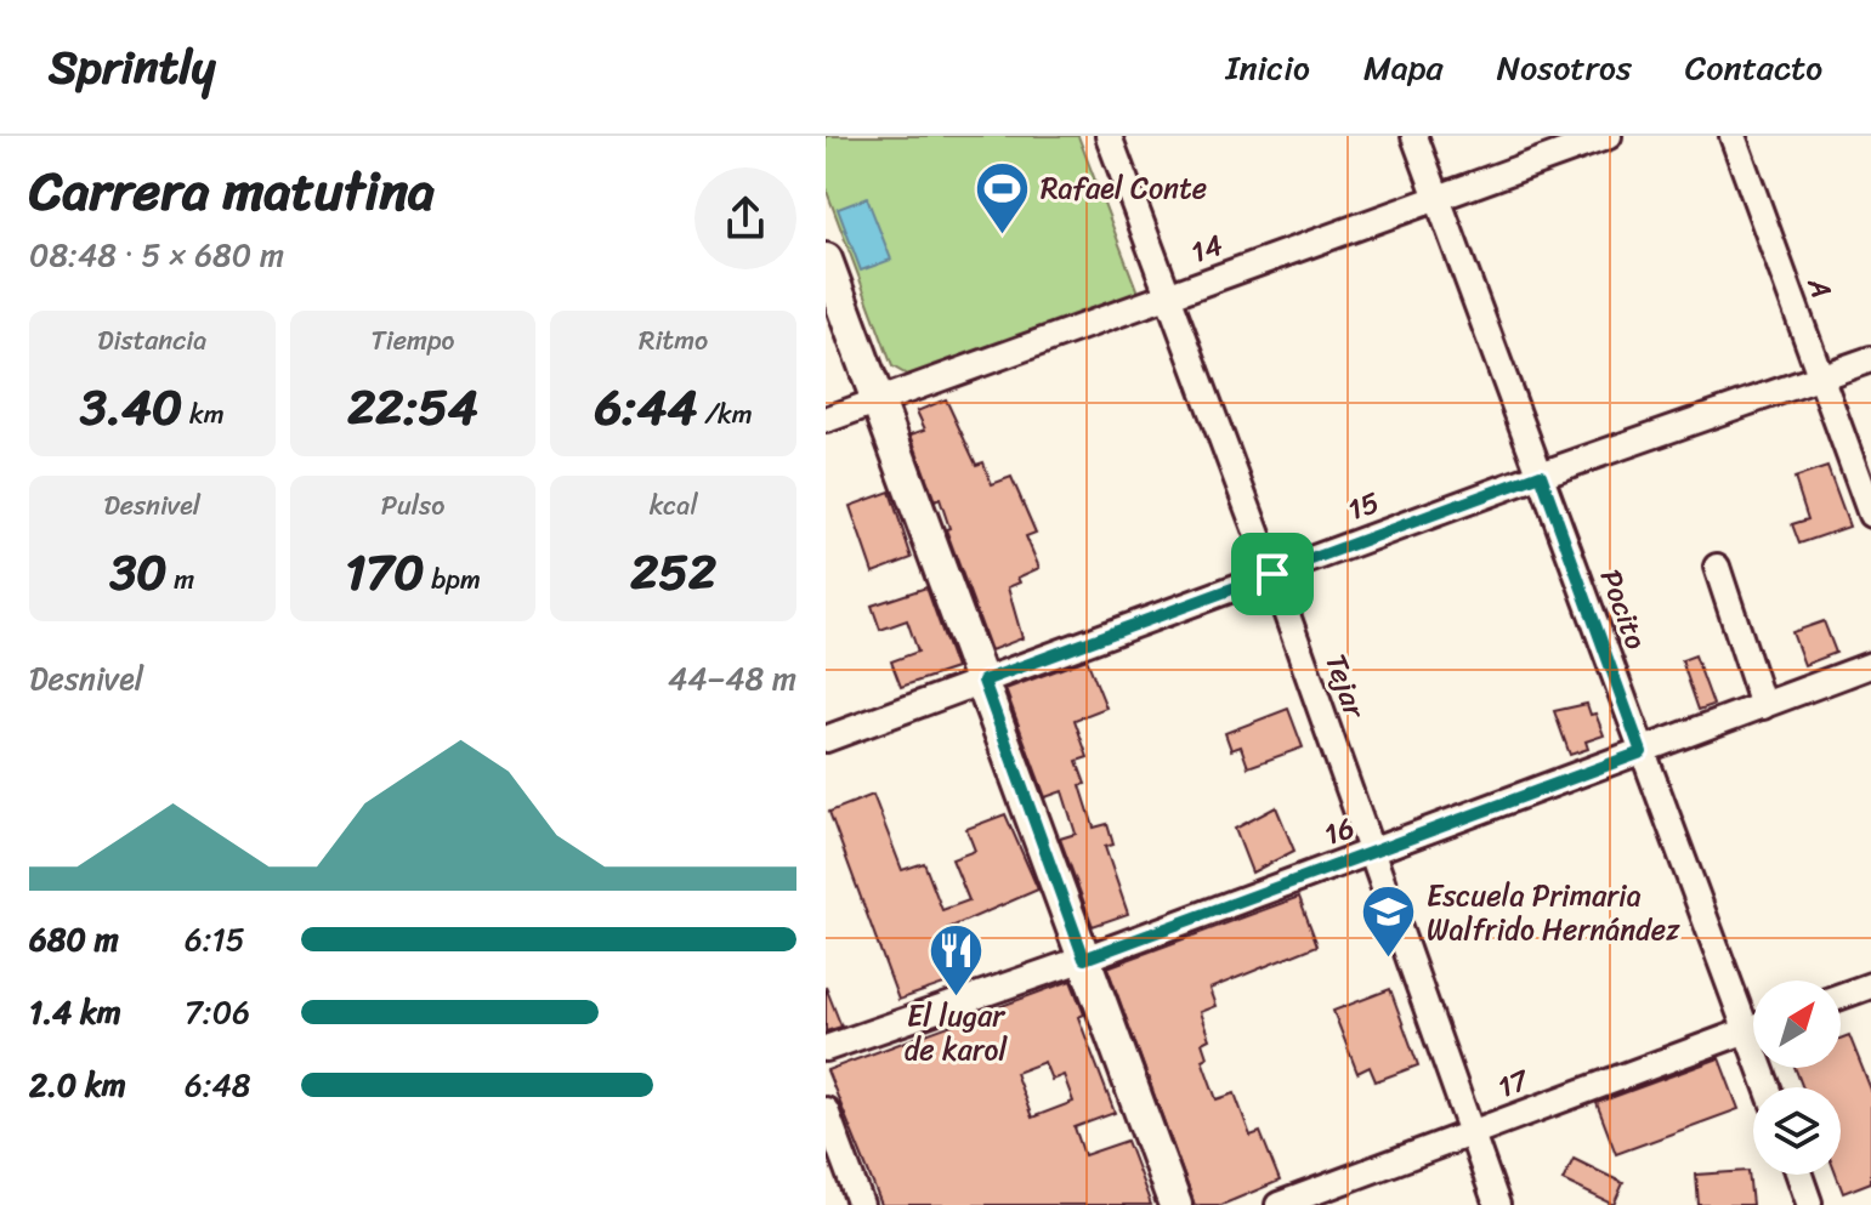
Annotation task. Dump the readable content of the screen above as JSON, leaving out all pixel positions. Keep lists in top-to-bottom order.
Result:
{
  "streets": {
    "street": [
      "14",
      "A",
      "15",
      "Pocito",
      "Tejar",
      "16",
      "17"
    ]
  },
  "crossings": [
    ["14", "Pocito"],
    ["14", "Tejar"],
    ["A", "15"],
    ["15", "Pocito"],
    ["15", "Tejar"],
    ["Pocito", "16"],
    ["Tejar", "16"],
    ["Tejar", "17"]
  ],
  "places": {
    "sports": ["Rafael Conte"],
    "school or university": ["Escuela Primaria Walfrido Hernández"],
    "restaurant": ["El lugar de karol"]
  },
  "north": "top right",
  "page": {
    "header": "Sprintly",
    "nav": [
      "Inicio",
      "Mapa",
      "Nosotros",
      "Contacto"
    ],
    "heading": ["Carrera matutina", "08:48 · 5 × 680 m"],
    "stats": [
      ["Distancia", "3.40 km"],
      ["Tiempo", "22:54"],
      ["Ritmo", "6:44 /km"],
      ["Desnivel", "30 m"],
      ["Pulso", "170 bpm"],
      ["kcal", "252"]
    ],
    "chart": ["Desnivel", "44–48 m"],
    "list": [
      {
        "name": "680 m",
        "note": "6:15"
      },
      {
        "name": "1.4 km",
        "note": "7:06"
      },
      {
        "name": "2.0 km",
        "note": "6:48"
      }
    ]
  }
}
